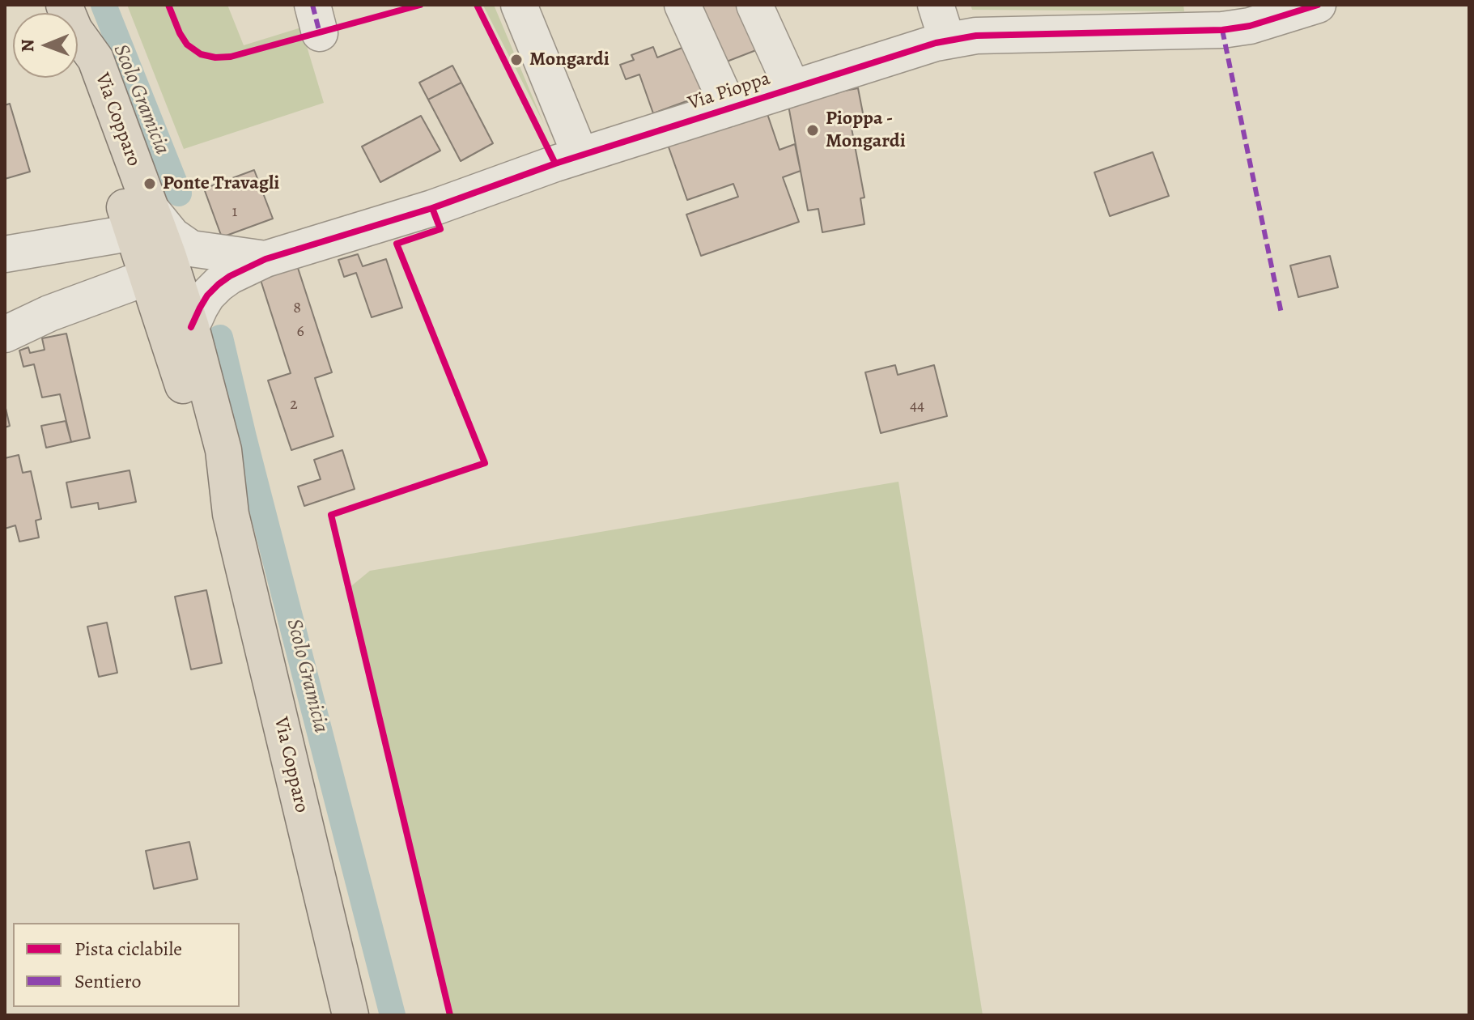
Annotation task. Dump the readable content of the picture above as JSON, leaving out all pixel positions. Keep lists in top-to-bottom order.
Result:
{
  "streets": {
    "main road": ["Via Copparo"],
    "street": ["Via Pioppa"]
  },
  "crossings": [
    ["Via Pioppa", "Via Copparo"]
  ],
  "water": ["Scolo Gramicia"],
  "places": ["Mongardi", "Pioppa - Mongardi", "Ponte Travagli"],
  "house_numbers": [
    "1",
    "8",
    "6",
    "2",
    "44"
  ],
  "legend": ["Pista ciclabile", "Sentiero"],
  "north": "left"
}
